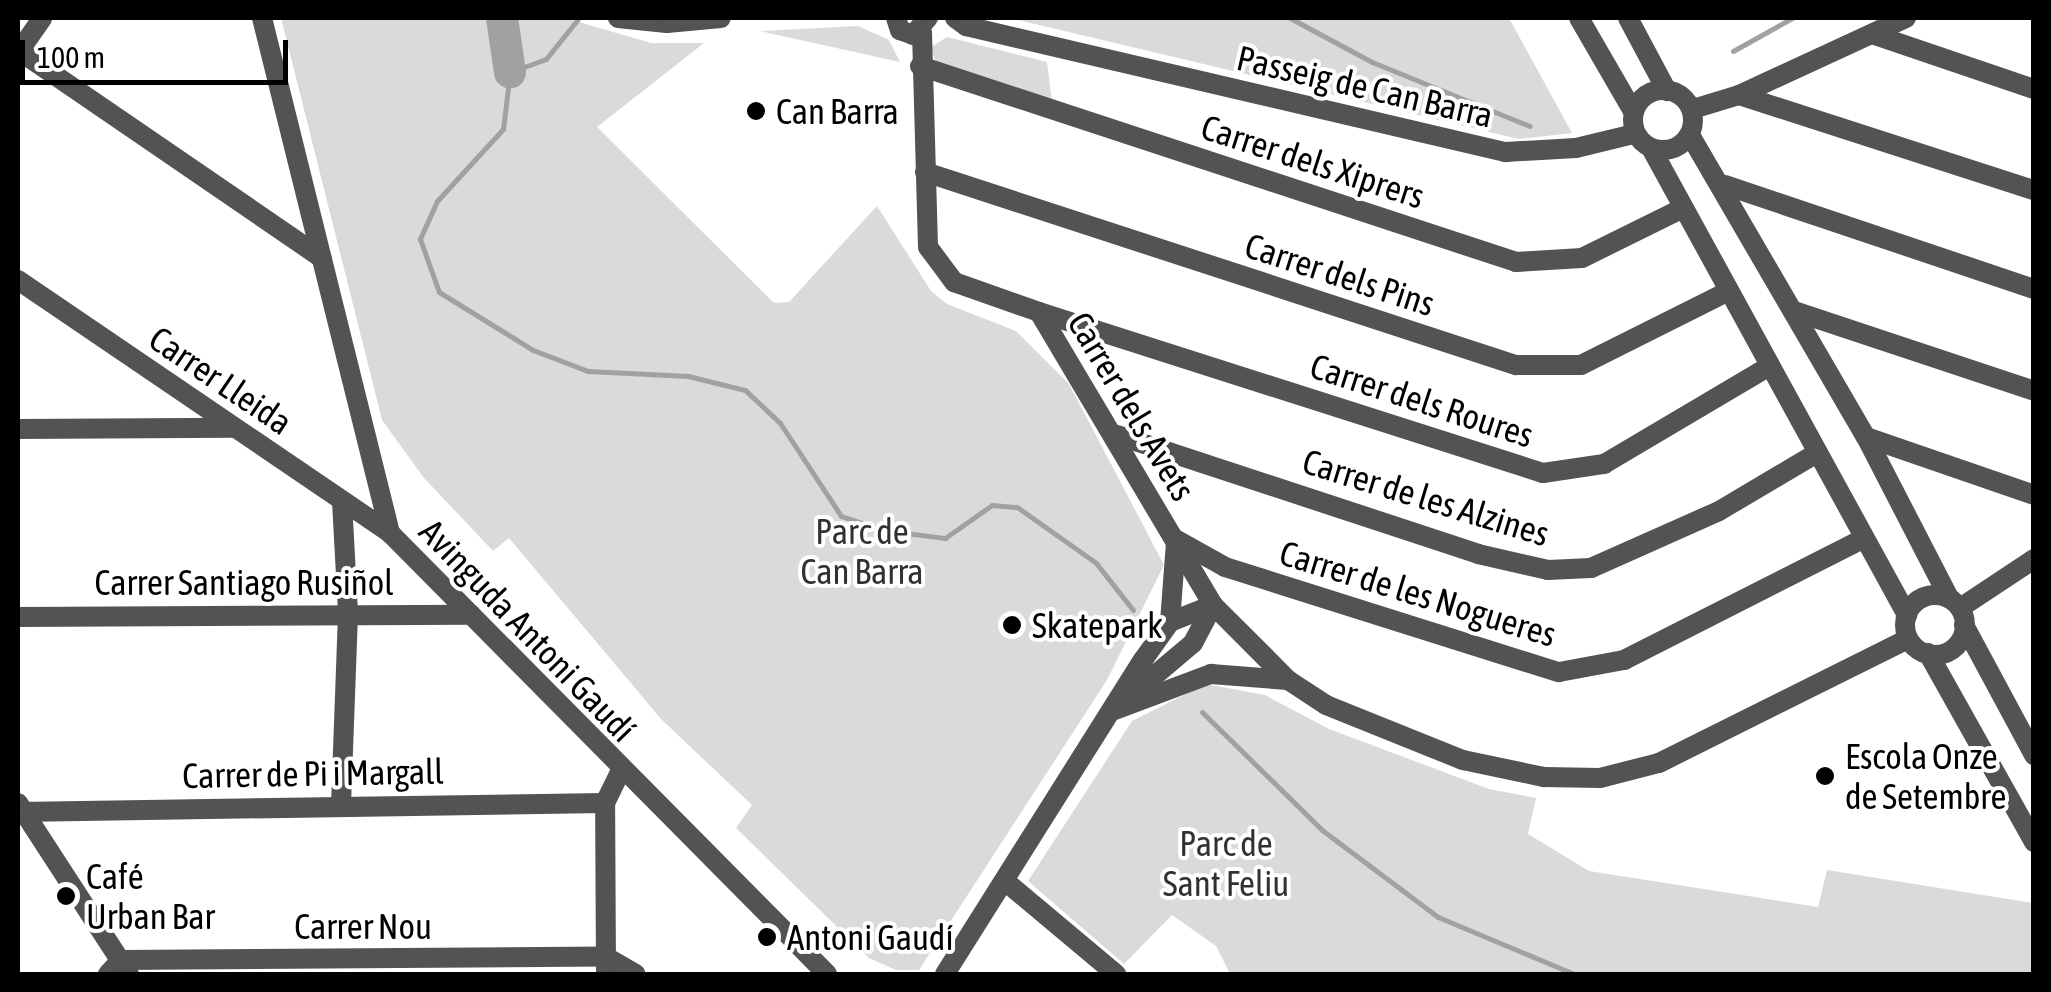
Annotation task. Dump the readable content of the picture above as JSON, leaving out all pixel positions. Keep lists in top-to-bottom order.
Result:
{
  "streets": {
    "street": [
      "Passeig de Can Barra",
      "Carrer dels Xiprers",
      "Carrer dels Pins",
      "Carrer Lleida",
      "Carrer dels Roures",
      "Carrer dels Avets",
      "Carrer de les Alzines",
      "Carrer Santiago Rusiñol",
      "Carrer de les Nogueres",
      "Avinguda Antoni Gaudí",
      "Carrer de Pi i Margall",
      "Carrer Nou"
    ]
  },
  "crossings": [
    ["Passeig de Can Barra", "Carrer dels Avets"],
    ["Carrer dels Xiprers", "Carrer dels Avets"],
    ["Carrer dels Pins", "Carrer dels Avets"],
    ["Carrer Lleida", "Avinguda Antoni Gaudí"],
    ["Carrer dels Roures", "Carrer dels Avets"],
    ["Carrer dels Avets", "Carrer de les Alzines"],
    ["Carrer dels Avets", "Carrer de les Nogueres"],
    ["Carrer Santiago Rusiñol", "Avinguda Antoni Gaudí"]
  ],
  "parks": ["Parc de Can Barra", "Parc de Sant Feliu"],
  "places": [
    "Can Barra",
    "Skatepark",
    "Escola Onze de Setembre",
    "Café Urban Bar",
    "Antoni Gaudí"
  ],
  "scale_bar": "100 m"
}
